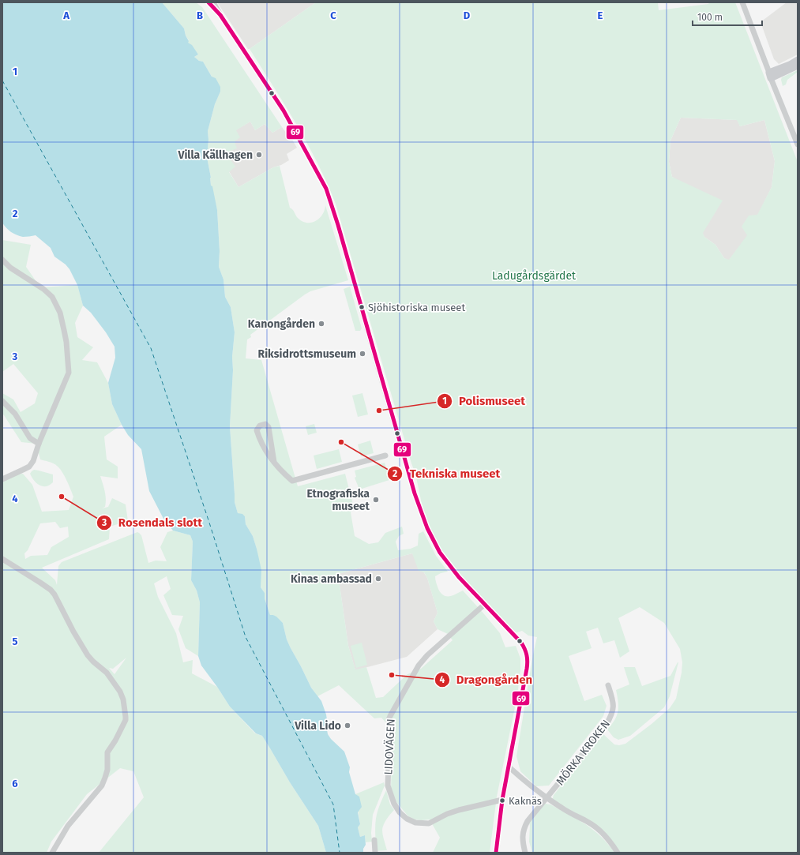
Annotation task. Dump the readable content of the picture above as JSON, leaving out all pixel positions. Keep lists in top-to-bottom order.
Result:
{
  "streets": {
    "street": ["LIDOVÄGEN", "MÖRKA KROKEN"]
  },
  "parks": ["Ladugårdsgärdet"],
  "places": [
    "Villa Källhagen",
    "Sjöhistoriska museet",
    "Kanongården",
    "Riksidrottsmuseum",
    "Polismuseet",
    "Tekniska museet",
    "Rosendals slott",
    "Etnografiska museet",
    "Kinas ambassad",
    "Dragongården",
    "Villa Lido",
    "Kaknäs"
  ],
  "lines": ["transit line 69"],
  "scale_bar": "100 m",
  "grid": {
    "columns": [
      "A",
      "B",
      "C",
      "D",
      "E"
    ],
    "rows": [
      "1",
      "2",
      "3",
      "4",
      "5",
      "6"
    ]
  }
}
